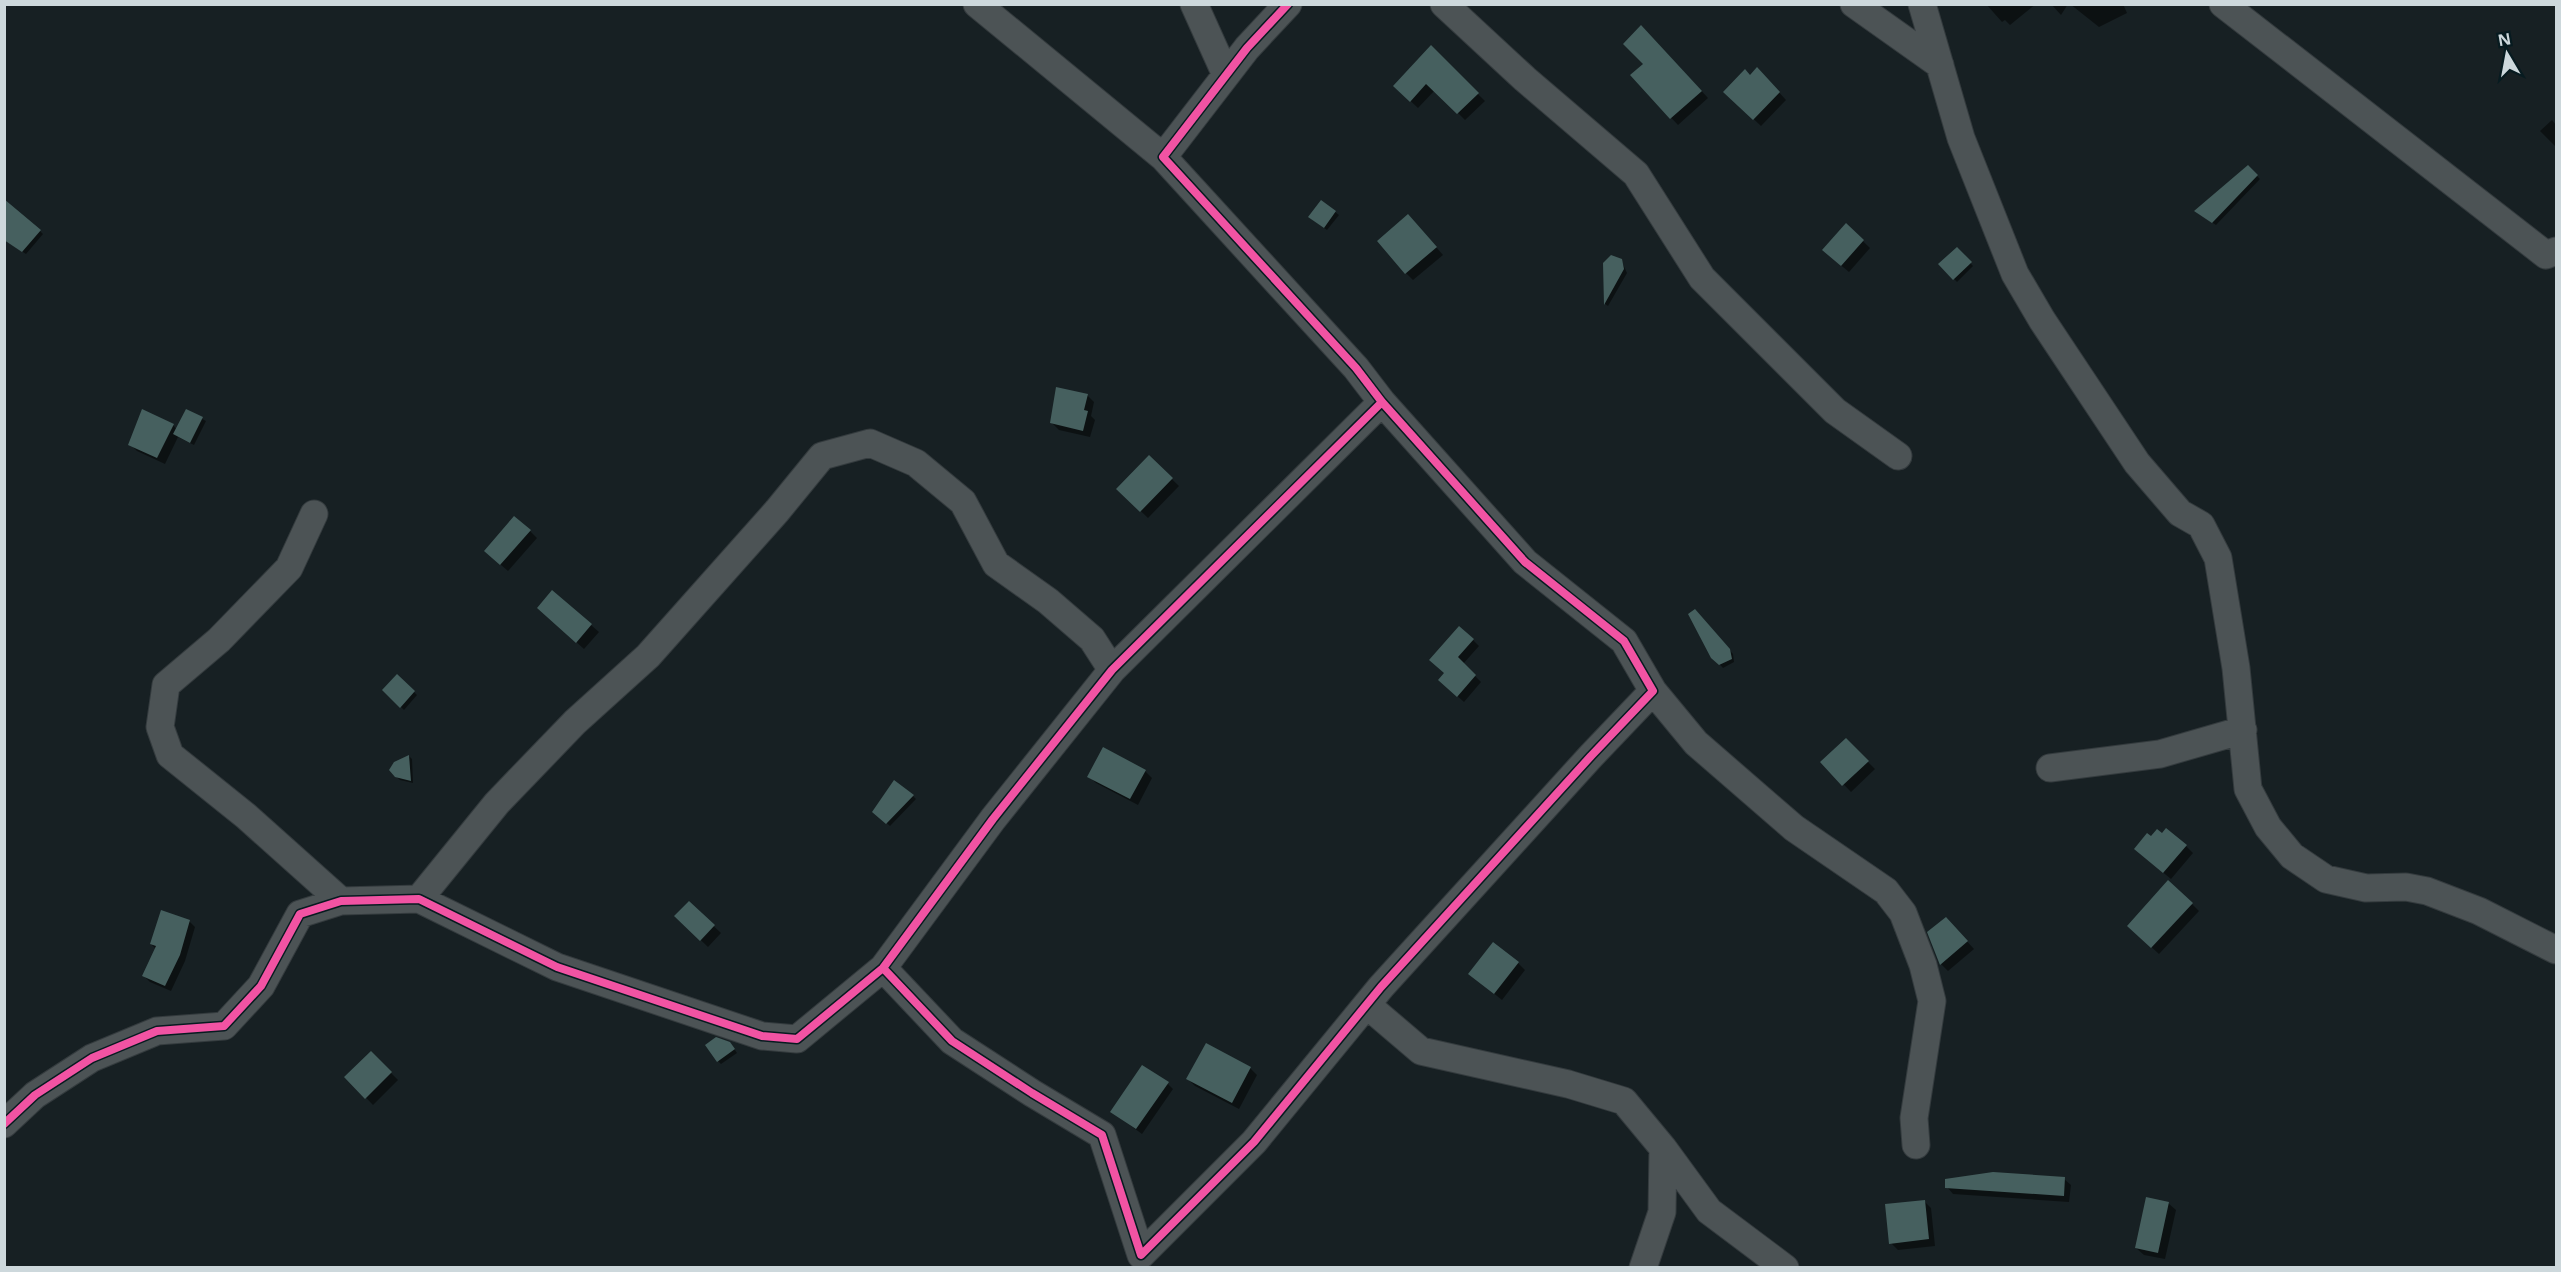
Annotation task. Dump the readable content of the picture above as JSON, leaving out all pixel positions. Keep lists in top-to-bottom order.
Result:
{
  "north": "top"
}
